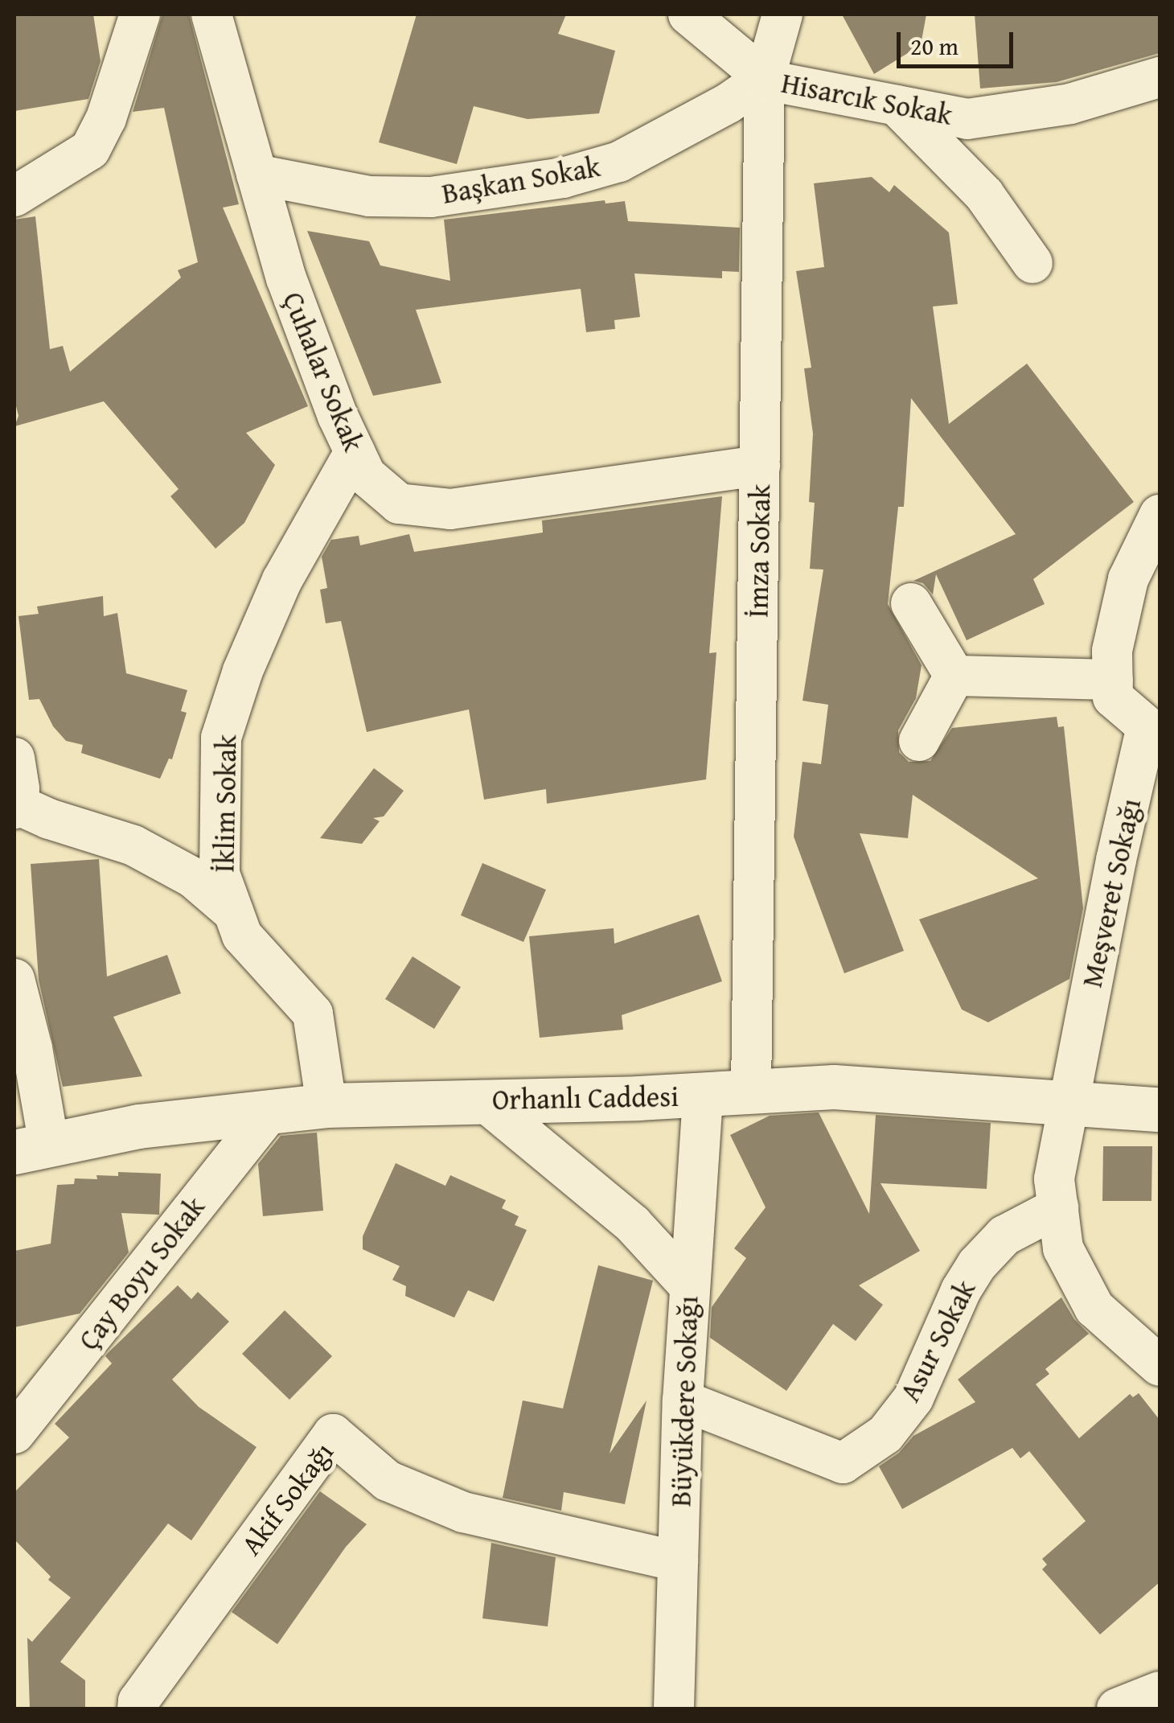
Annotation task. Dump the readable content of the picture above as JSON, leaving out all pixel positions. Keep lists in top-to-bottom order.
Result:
{
  "streets": {
    "street": [
      "Hisarcık Sokak",
      "Başkan Sokak",
      "Çuhalar Sokak",
      "İmza Sokak",
      "İklim Sokak",
      "Meşveret Sokağı",
      "Orhanlı Caddesi",
      "Çay Boyu Sokak",
      "Asur Sokak",
      "Büyükdere Sokağı",
      "Akif Sokağı"
    ]
  },
  "crossings": [
    ["Hisarcık Sokak", "Başkan Sokak"],
    ["Hisarcık Sokak", "İmza Sokak"],
    ["Başkan Sokak", "Çuhalar Sokak"],
    ["Başkan Sokak", "İmza Sokak"],
    ["Çuhalar Sokak", "İmza Sokak"],
    ["Çuhalar Sokak", "İklim Sokak"],
    ["İmza Sokak", "Orhanlı Caddesi"],
    ["İklim Sokak", "Orhanlı Caddesi"],
    ["Meşveret Sokağı", "Orhanlı Caddesi"],
    ["Meşveret Sokağı", "Asur Sokak"],
    ["Orhanlı Caddesi", "Çay Boyu Sokak"],
    ["Orhanlı Caddesi", "Büyükdere Sokağı"],
    ["Asur Sokak", "Büyükdere Sokağı"],
    ["Büyükdere Sokağı", "Akif Sokağı"]
  ],
  "scale_bar": "20 m"
}
